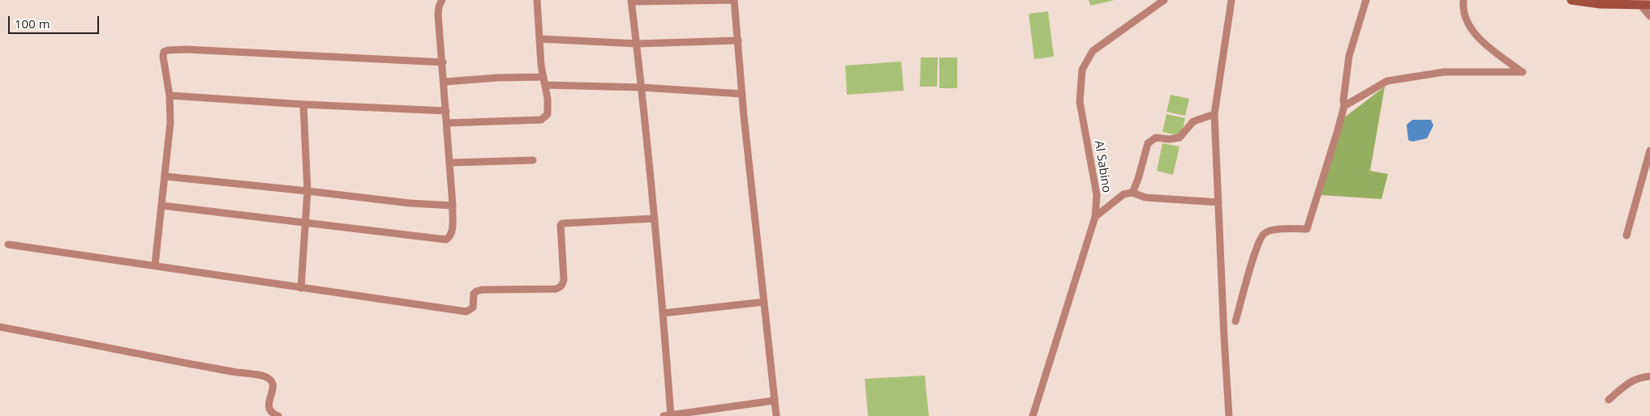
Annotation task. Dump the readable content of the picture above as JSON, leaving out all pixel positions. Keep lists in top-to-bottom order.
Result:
{
  "streets": {
    "street": ["Al Sabino"]
  },
  "scale_bar": "100 m"
}
